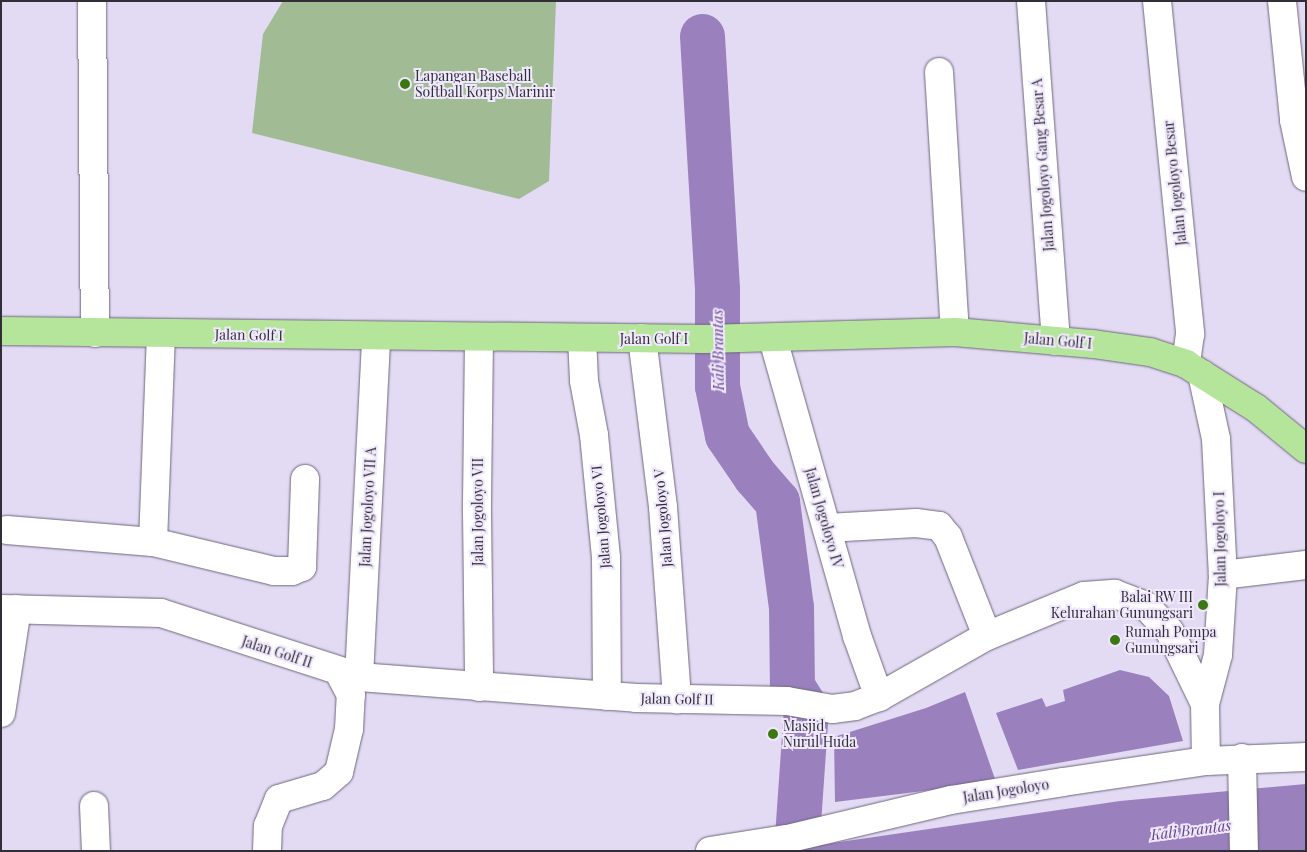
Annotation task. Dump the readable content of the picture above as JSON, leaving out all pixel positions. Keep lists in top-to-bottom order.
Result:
{
  "streets": {
    "main road": ["Jalan Golf I"],
    "street": [
      "Jalan Jogoloyo Gang Besar A",
      "Jalan Jogoloyo Besar",
      "Jalan Jogoloyo VII A",
      "Jalan Jogoloyo VII",
      "Jalan Jogoloyo VI",
      "Jalan Jogoloyo V",
      "Jalan Jogoloyo IV",
      "Jalan Jogoloyo I",
      "Jalan Golf II",
      "Jalan Jogoloyo"
    ]
  },
  "crossings": [
    ["Jalan Jogoloyo Gang Besar A", "Jalan Golf I"],
    ["Jalan Jogoloyo Besar", "Jalan Golf I"],
    ["Jalan Jogoloyo Besar", "Jalan Jogoloyo I"],
    ["Jalan Golf I", "Jalan Jogoloyo VII A"],
    ["Jalan Golf I", "Jalan Jogoloyo VII"],
    ["Jalan Golf I", "Jalan Jogoloyo VI"],
    ["Jalan Golf I", "Jalan Jogoloyo V"],
    ["Jalan Golf I", "Jalan Jogoloyo IV"],
    ["Jalan Golf I", "Jalan Jogoloyo I"],
    ["Jalan Jogoloyo VII A", "Jalan Golf II"],
    ["Jalan Jogoloyo VII", "Jalan Golf II"],
    ["Jalan Jogoloyo VI", "Jalan Golf II"],
    ["Jalan Jogoloyo V", "Jalan Golf II"],
    ["Jalan Jogoloyo IV", "Jalan Golf II"],
    ["Jalan Jogoloyo I", "Jalan Golf II"],
    ["Jalan Golf II", "Jalan Jogoloyo"]
  ],
  "water": ["Kali Brantas"],
  "places": [
    "Lapangan Baseball Softball Korps Marinir",
    "Balai RW III Kelurahan Gunungsari",
    "Rumah Pompa Gunungsari",
    "Masjid Nurul Huda"
  ]
}
